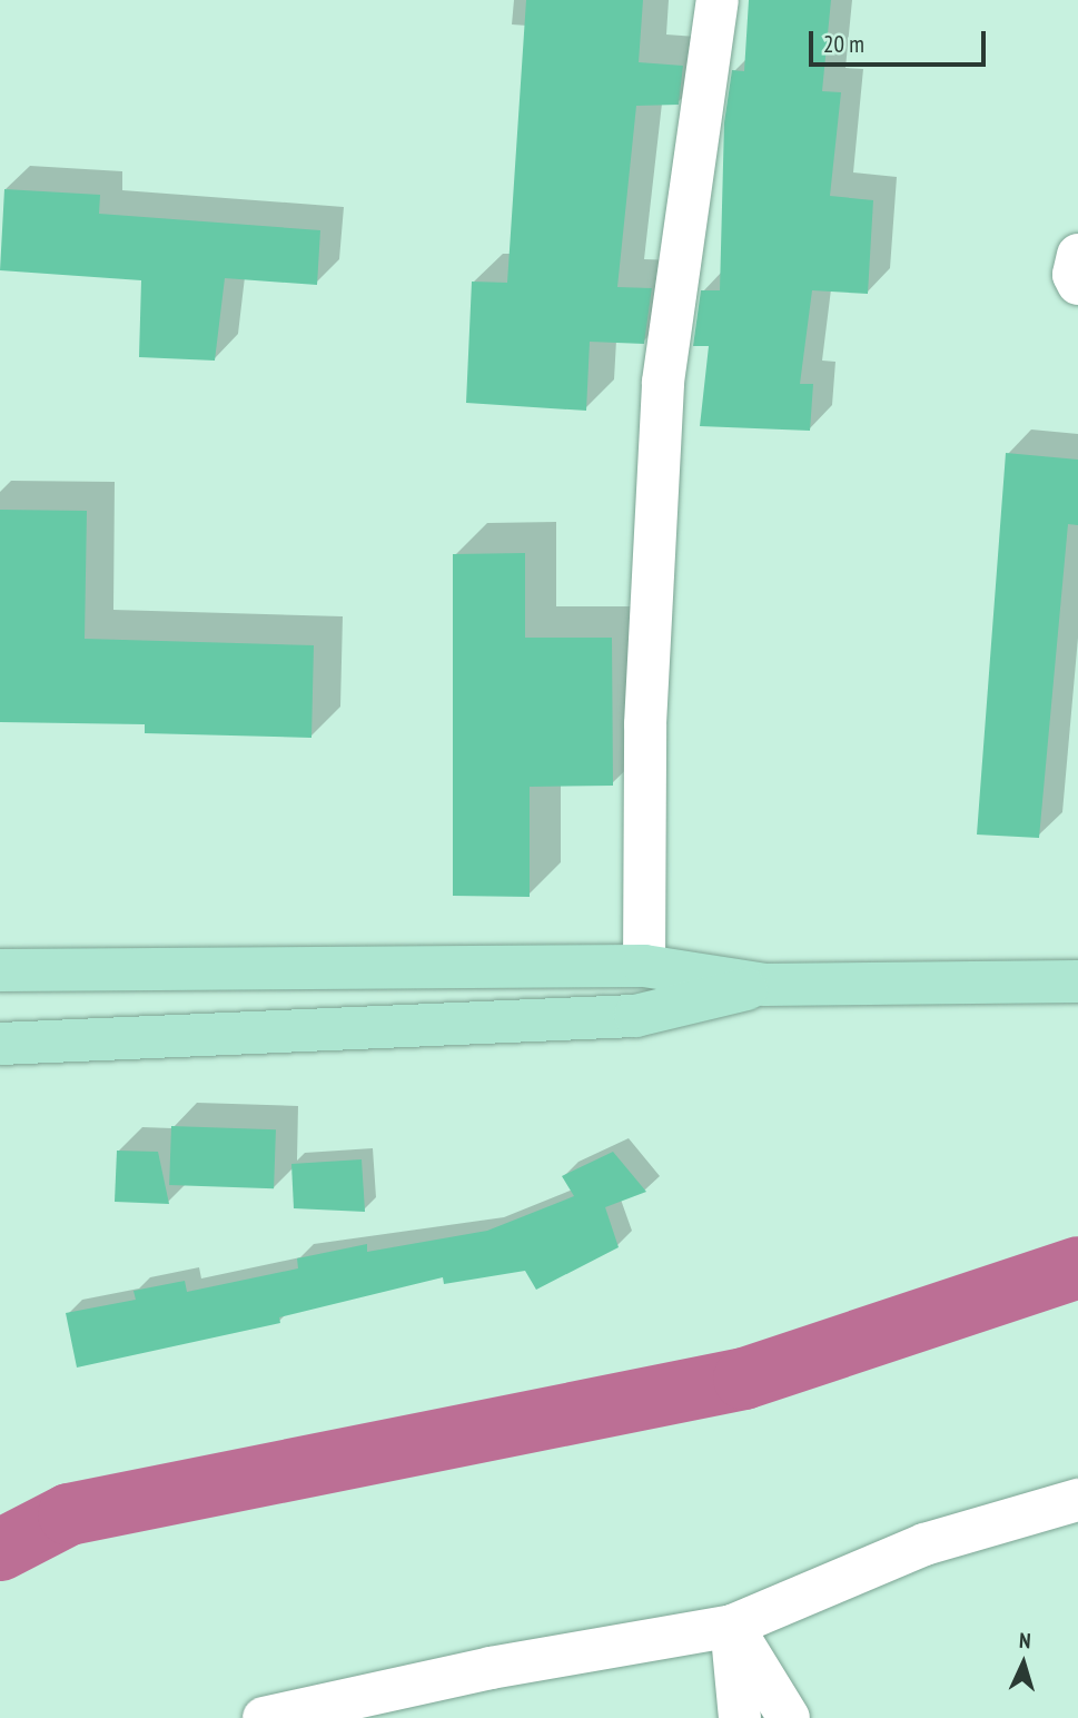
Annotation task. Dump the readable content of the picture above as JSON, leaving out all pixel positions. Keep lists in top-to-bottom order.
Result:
{
  "scale_bar": "20 m",
  "north": "top"
}
